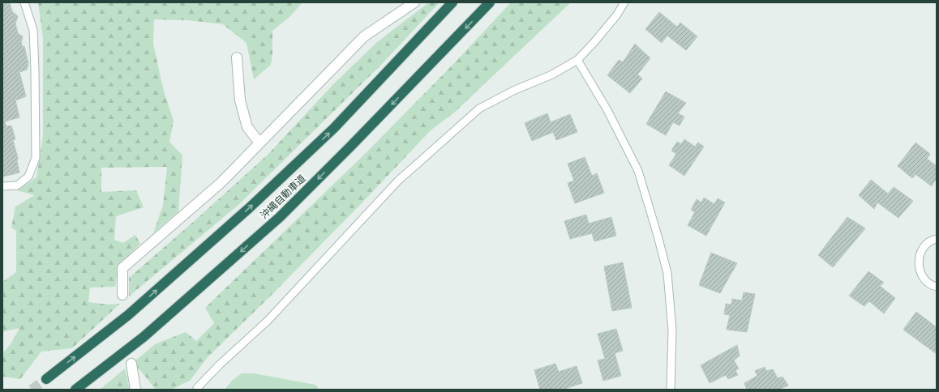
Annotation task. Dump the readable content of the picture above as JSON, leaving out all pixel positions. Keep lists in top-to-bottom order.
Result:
{
  "streets": {
    "highway": ["沖縄自動車道"]
  }
}
